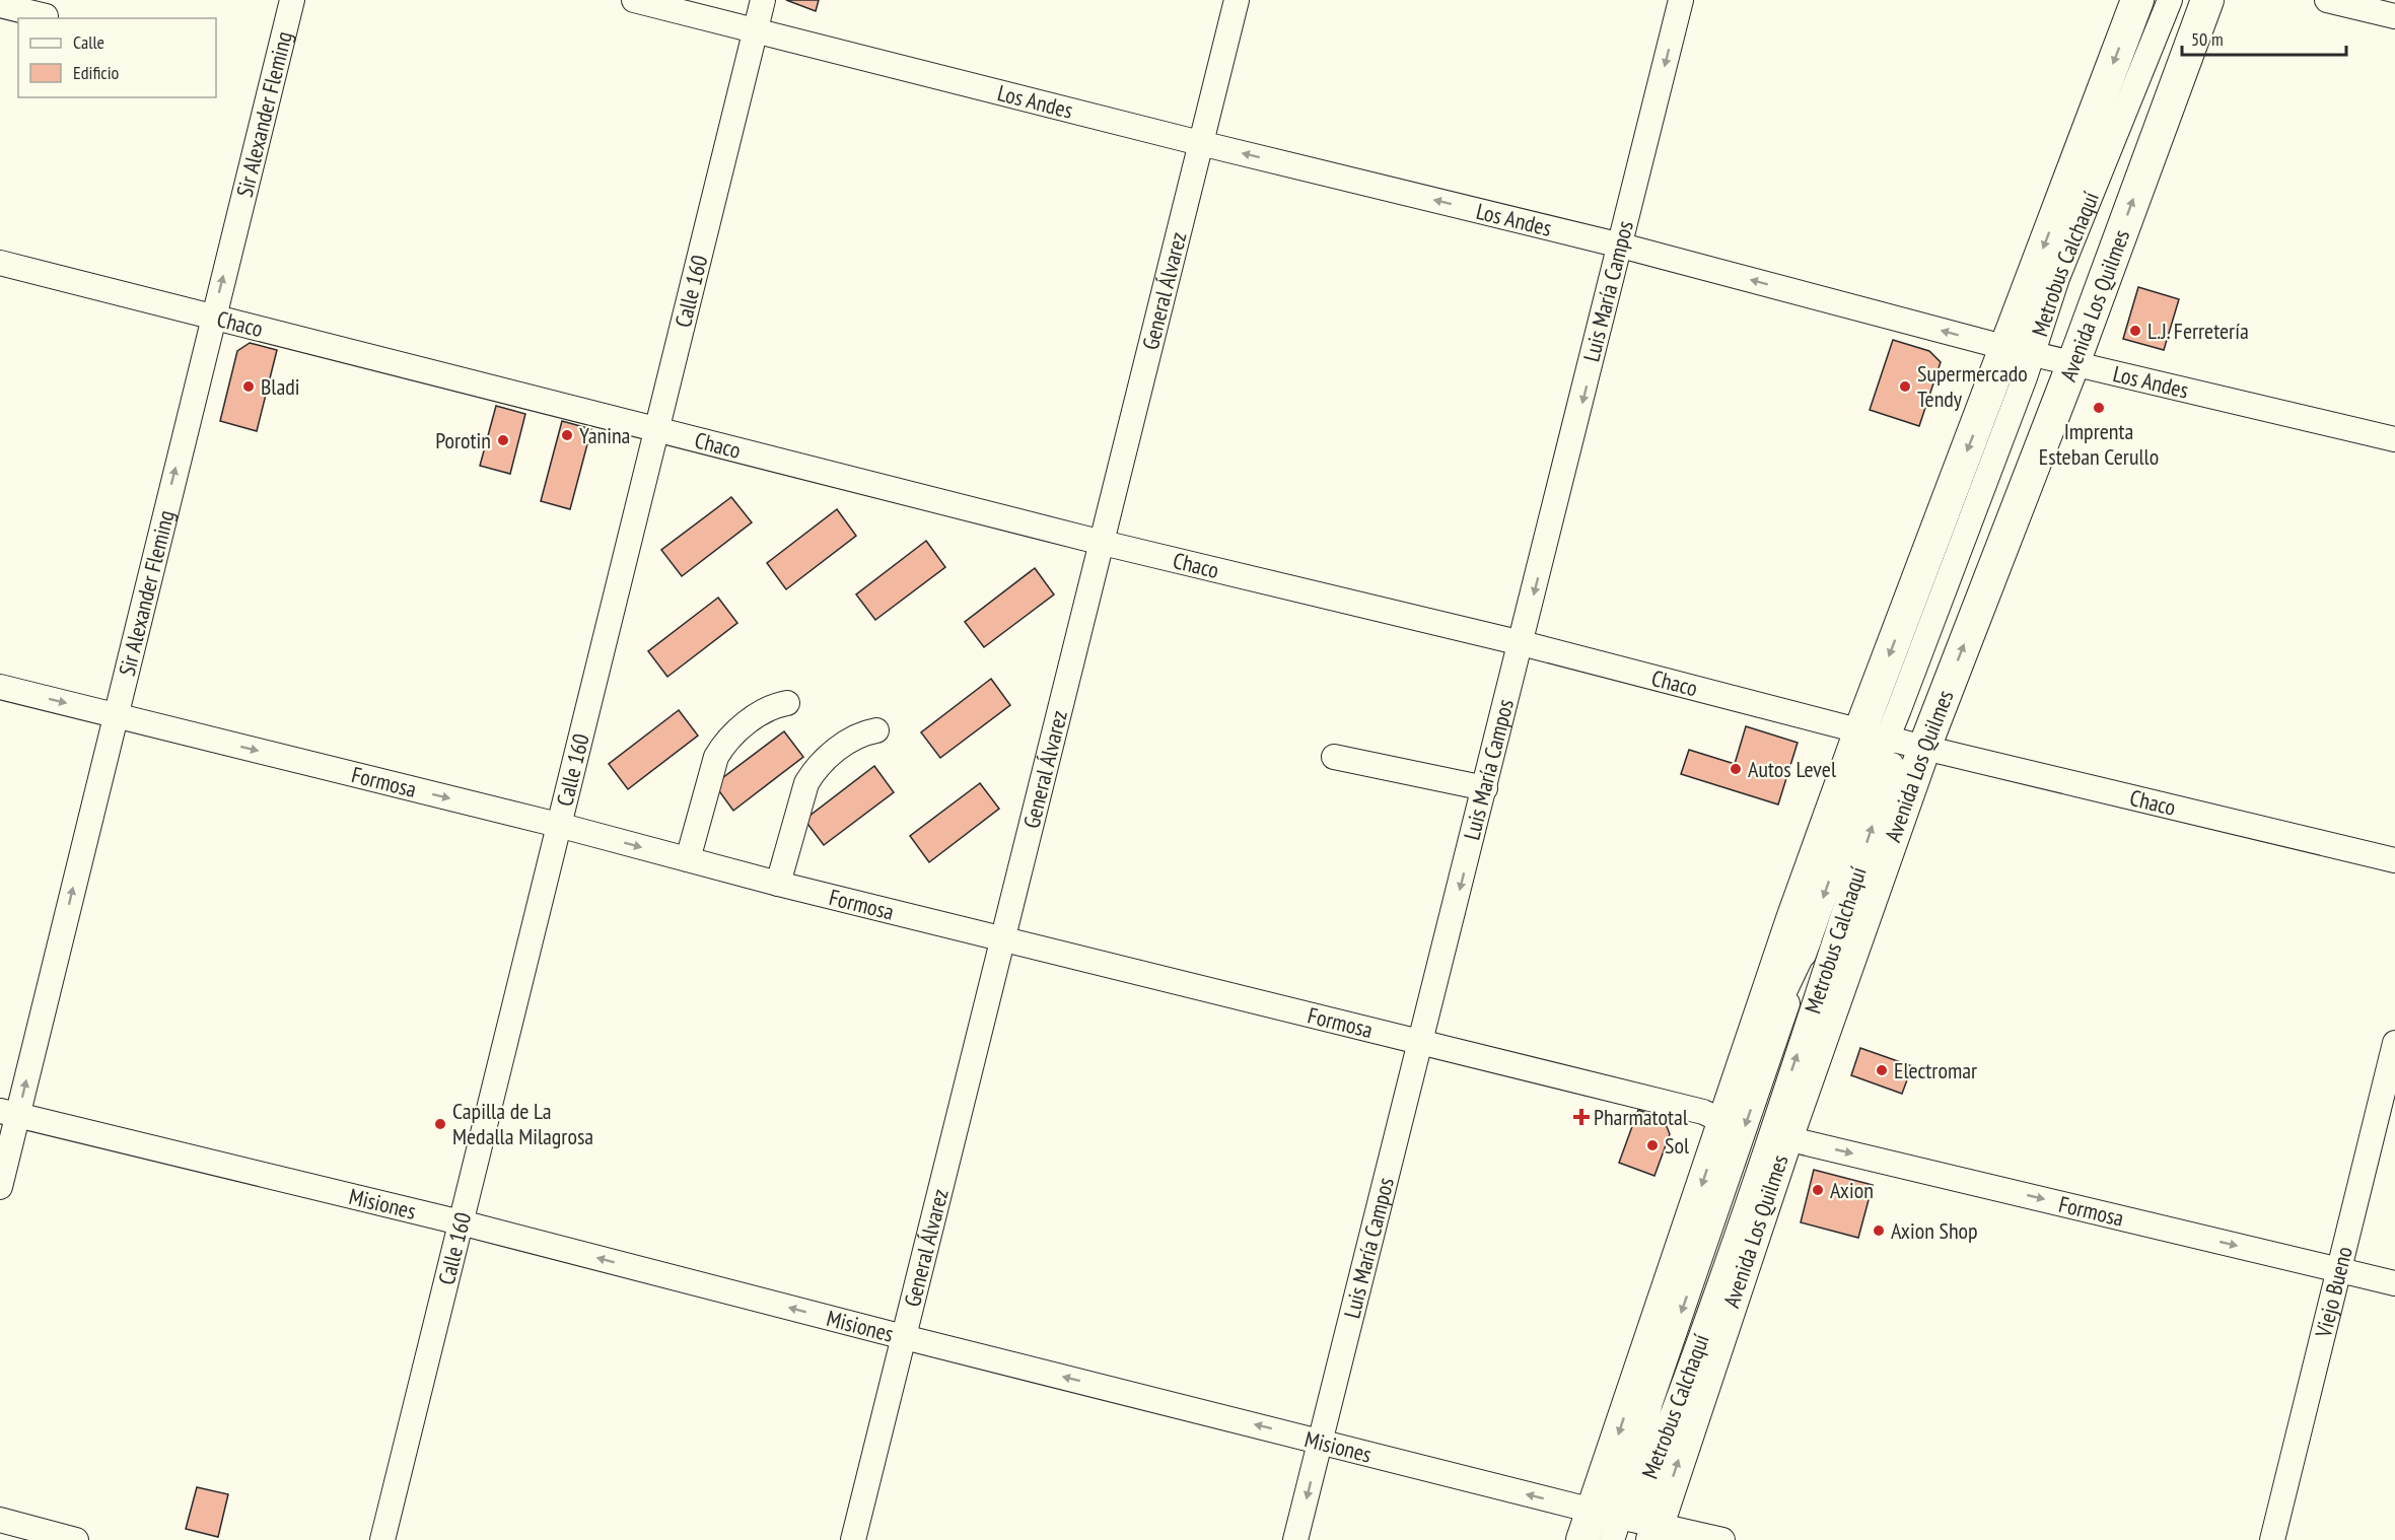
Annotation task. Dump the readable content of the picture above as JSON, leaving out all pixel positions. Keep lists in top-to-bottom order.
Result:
{
  "streets": {
    "main road": ["Avenida Los Quilmes"],
    "street": [
      "Los Andes",
      "Sir Alexander Fleming",
      "Metrobus Calchaquí",
      "Calle 160",
      "General Álvarez",
      "Luis María Campos",
      "Chaco",
      "Formosa",
      "Misiones",
      "Viejo Bueno"
    ]
  },
  "crossings": [
    ["Los Andes", "Metrobus Calchaquí"],
    ["Los Andes", "Calle 160"],
    ["Los Andes", "General Álvarez"],
    ["Los Andes", "Luis María Campos"],
    ["Los Andes", "Avenida Los Quilmes"],
    ["Sir Alexander Fleming", "Chaco"],
    ["Sir Alexander Fleming", "Formosa"],
    ["Sir Alexander Fleming", "Misiones"],
    ["Metrobus Calchaquí", "Avenida Los Quilmes"],
    ["Metrobus Calchaquí", "Chaco"],
    ["Metrobus Calchaquí", "Formosa"],
    ["Metrobus Calchaquí", "Misiones"],
    ["Calle 160", "Chaco"],
    ["Calle 160", "Formosa"],
    ["Calle 160", "Misiones"],
    ["General Álvarez", "Chaco"],
    ["General Álvarez", "Formosa"],
    ["General Álvarez", "Misiones"],
    ["Luis María Campos", "Chaco"],
    ["Luis María Campos", "Formosa"],
    ["Luis María Campos", "Misiones"],
    ["Avenida Los Quilmes", "Chaco"],
    ["Avenida Los Quilmes", "Formosa"],
    ["Avenida Los Quilmes", "Misiones"],
    ["Formosa", "Viejo Bueno"]
  ],
  "one_way": [
    "Los Andes",
    "Sir Alexander Fleming",
    "Luis María Campos",
    "Formosa",
    "Misiones"
  ],
  "places": {
    "other": [
      "L.J. Ferretería",
      "Bladi",
      "Supermercado Tendy",
      "Imprenta Esteban Cerullo",
      "Yanina",
      "Porotin",
      "Autos Level",
      "Electromar",
      "Capilla de La Medalla Milagrosa",
      "Sol",
      "Axion",
      "Axion Shop"
    ],
    "health": ["Pharmatotal"]
  },
  "legend": ["Calle", "Edificio"],
  "scale_bar": "50 m"
}
